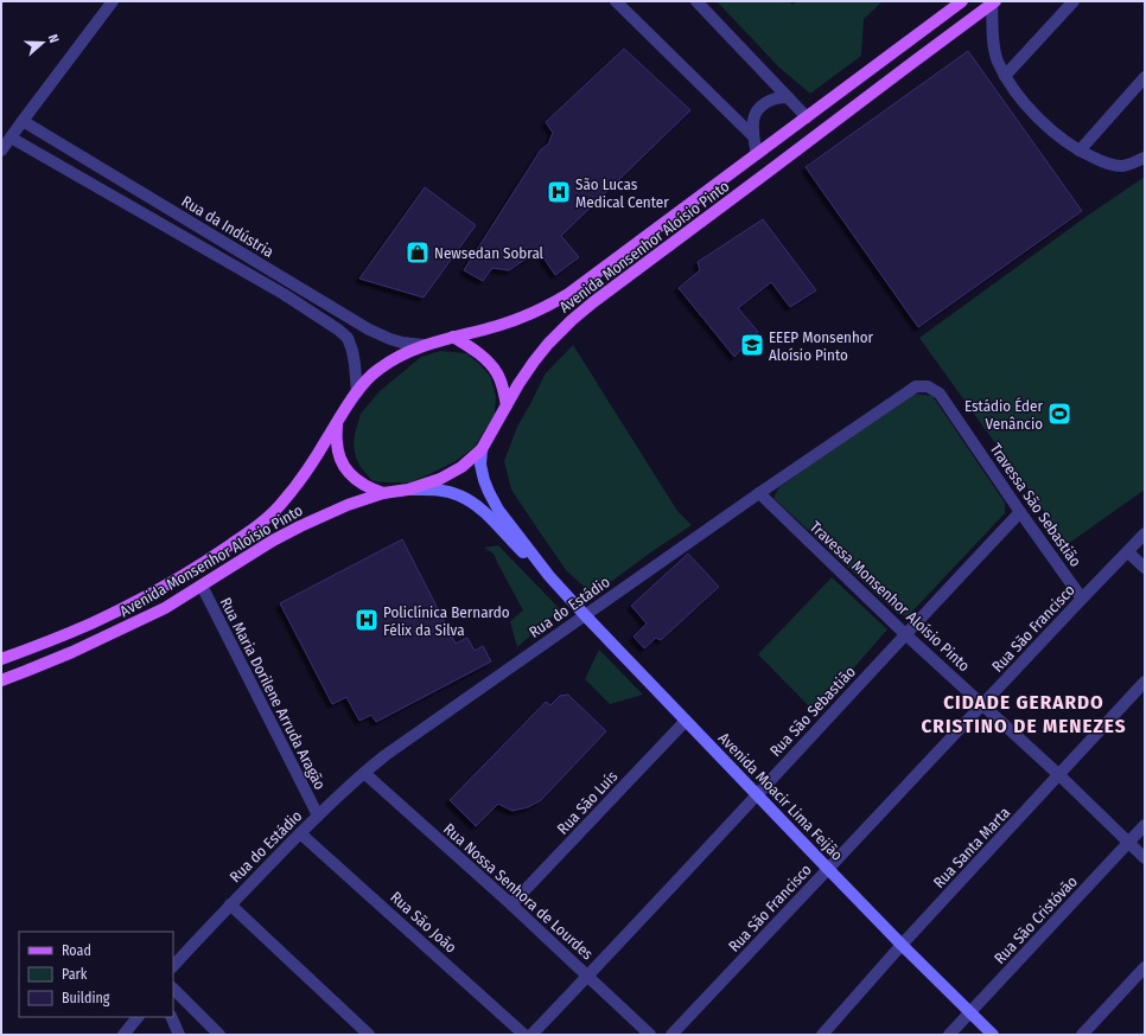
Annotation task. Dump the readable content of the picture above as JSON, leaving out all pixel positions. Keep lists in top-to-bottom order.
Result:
{
  "streets": {
    "main road": ["Avenida Monsenhor Aloísio Pinto", "Avenida Moacir Lima Feijão"],
    "street": [
      "Rua da Indústria",
      "Travessa São Sebastião",
      "Travessa Monsenhor Aloísio Pinto",
      "Rua do Estádio",
      "Rua São Francisco",
      "Rua Maria Dorilene Arruda Aragão",
      "Rua São Sebastião",
      "Rua São Luís",
      "Rua Santa Marta",
      "Rua Nossa Senhora de Lourdes",
      "Rua São Cristóvão",
      "Rua São João"
    ]
  },
  "crossings": [
    ["Rua da Indústria", "Avenida Monsenhor Aloísio Pinto"],
    ["Avenida Monsenhor Aloísio Pinto", "Rua Maria Dorilene Arruda Aragão"],
    ["Travessa São Sebastião", "Rua do Estádio"],
    ["Travessa São Sebastião", "Rua São Francisco"],
    ["Travessa São Sebastião", "Rua São Sebastião"],
    ["Travessa Monsenhor Aloísio Pinto", "Rua do Estádio"],
    ["Travessa Monsenhor Aloísio Pinto", "Rua São Francisco"],
    ["Travessa Monsenhor Aloísio Pinto", "Rua São Sebastião"],
    ["Travessa Monsenhor Aloísio Pinto", "Rua Santa Marta"],
    ["Travessa Monsenhor Aloísio Pinto", "Rua São Cristóvão"],
    ["Rua do Estádio", "Rua Maria Dorilene Arruda Aragão"],
    ["Rua do Estádio", "Avenida Moacir Lima Feijão"],
    ["Rua do Estádio", "Rua Nossa Senhora de Lourdes"],
    ["Rua do Estádio", "Rua São João"],
    ["Rua São Francisco", "Avenida Moacir Lima Feijão"],
    ["Rua São Sebastião", "Avenida Moacir Lima Feijão"],
    ["Rua São Sebastião", "Rua Nossa Senhora de Lourdes"],
    ["Avenida Moacir Lima Feijão", "Rua São Luís"],
    ["Avenida Moacir Lima Feijão", "Rua Santa Marta"],
    ["Avenida Moacir Lima Feijão", "Rua São Cristóvão"],
    ["Rua São Luís", "Rua Nossa Senhora de Lourdes"]
  ],
  "districts": ["CIDADE GERARDO CRISTINO DE MENEZES"],
  "places": {
    "hospital": ["São Lucas Medical Center", "Policlínica Bernardo Félix da Silva"],
    "shop": ["Newsedan Sobral"],
    "school or university": ["EEEP Monsenhor Aloísio Pinto"],
    "sports": ["Estádio Éder Venâncio"]
  },
  "legend": ["Road", "Park", "Building"],
  "north": "right"
}
